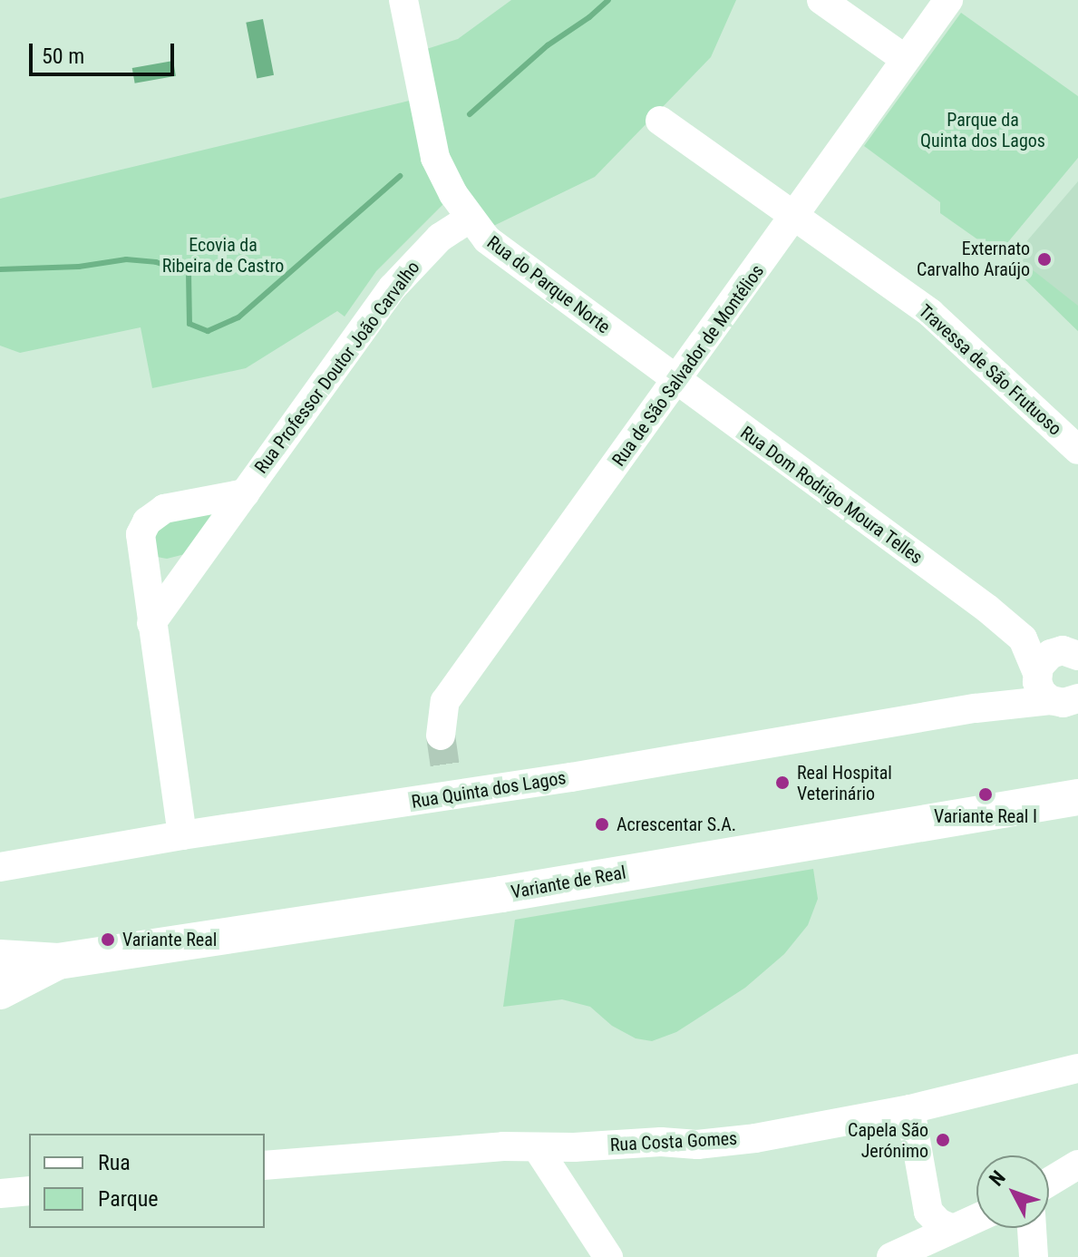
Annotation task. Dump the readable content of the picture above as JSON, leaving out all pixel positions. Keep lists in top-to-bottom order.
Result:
{
  "streets": {
    "main road": ["Variante de Real"],
    "street": [
      "Rua do Parque Norte",
      "Rua de São Salvador de Montélios",
      "Rua Professor Doutor João Carvalho",
      "Travessa de São Frutuoso",
      "Rua Dom Rodrigo Moura Telles",
      "Rua Quinta dos Lagos",
      "Rua Costa Gomes"
    ]
  },
  "crossings": [
    ["Rua do Parque Norte", "Rua de São Salvador de Montélios"],
    ["Rua do Parque Norte", "Rua Professor Doutor João Carvalho"],
    ["Rua do Parque Norte", "Rua Dom Rodrigo Moura Telles"],
    ["Rua de São Salvador de Montélios", "Travessa de São Frutuoso"],
    ["Rua de São Salvador de Montélios", "Rua Dom Rodrigo Moura Telles"],
    ["Rua Professor Doutor João Carvalho", "Rua Quinta dos Lagos"]
  ],
  "parks": ["Parque da Quinta dos Lagos", "Ecovia da Ribeira de Castro"],
  "places": [
    "Externato Carvalho Araújo",
    "Real Hospital Veterinário",
    "Variante Real I",
    "Acrescentar S.A.",
    "Variante Real",
    "Capela São Jerónimo"
  ],
  "legend": ["Rua", "Parque"],
  "scale_bar": "50 m",
  "north": "top left"
}
